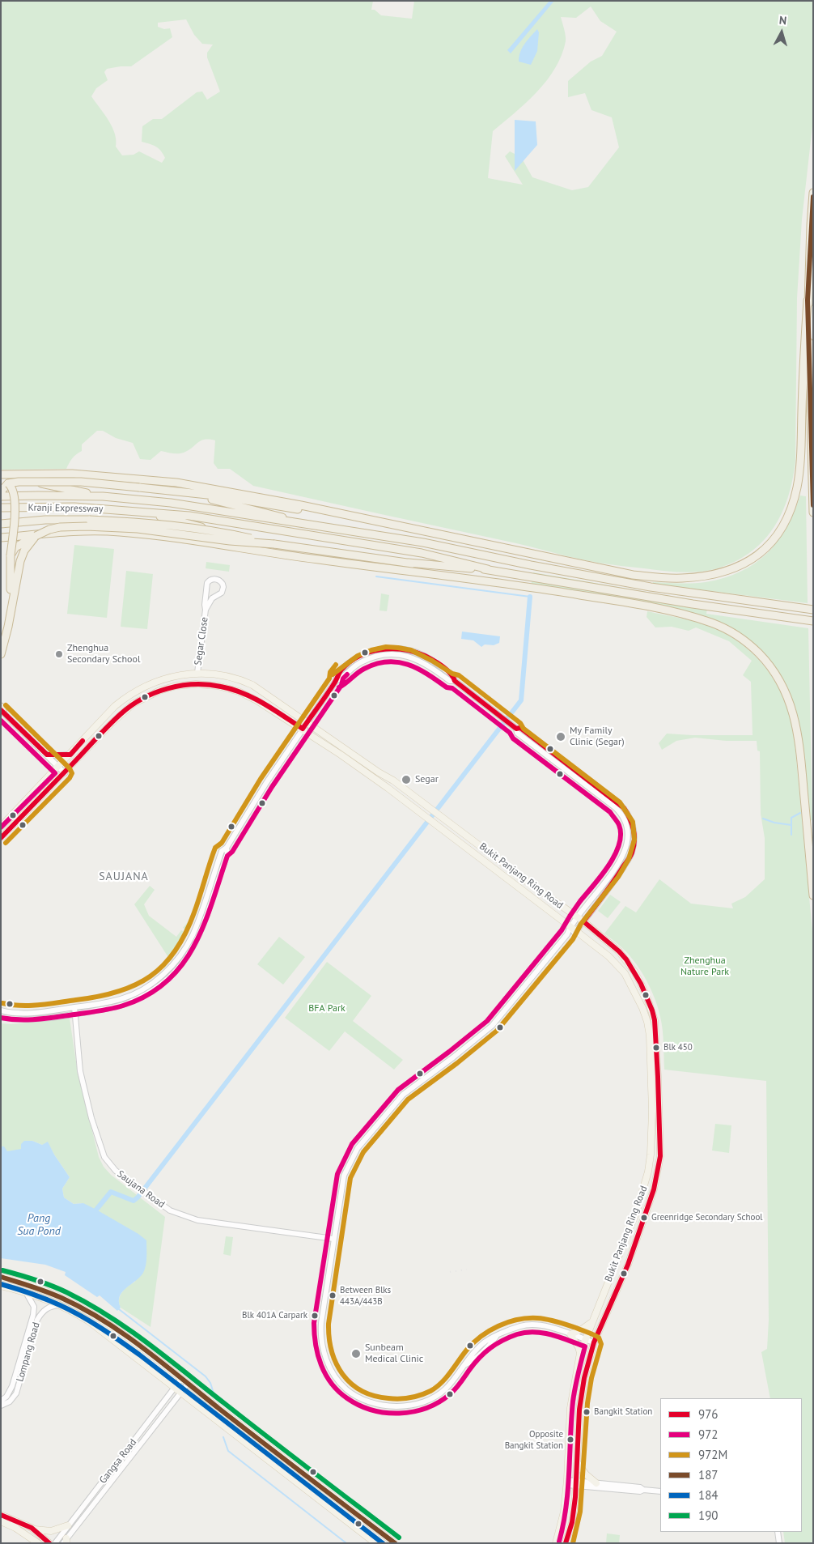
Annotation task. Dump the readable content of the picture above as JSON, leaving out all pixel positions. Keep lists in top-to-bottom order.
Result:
{
  "streets": {
    "highway": ["Kranji Expressway"],
    "main road": ["Bukit Panjang Ring Road"],
    "street": [
      "Segar Close",
      "Saujana Road",
      "Lompang Road",
      "Gangsa Road"
    ]
  },
  "crossings": [
    ["Segar Close", "Bukit Panjang Ring Road"]
  ],
  "districts": ["SAUJANA"],
  "water": ["Pang Sua Pond"],
  "parks": ["Zhenghua Nature Park", "BFA Park"],
  "places": [
    "Zhenghua Secondary School",
    "My Family Clinic (Segar)",
    "Segar",
    "Blk 450",
    "Greenridge Secondary School",
    "Between Blks 443A/443B",
    "Blk 401A Carpark",
    "Sunbeam Medical Clinic",
    "Bangkit Station",
    "Opposite Bangkit Station"
  ],
  "lines": [
    "transit line 187",
    "transit line 972M",
    "transit line 976",
    "transit line 972",
    "transit line 190",
    "transit line 184"
  ],
  "legend": [
    "976",
    "972",
    "972M",
    "187",
    "184",
    "190"
  ],
  "north": "top"
}
